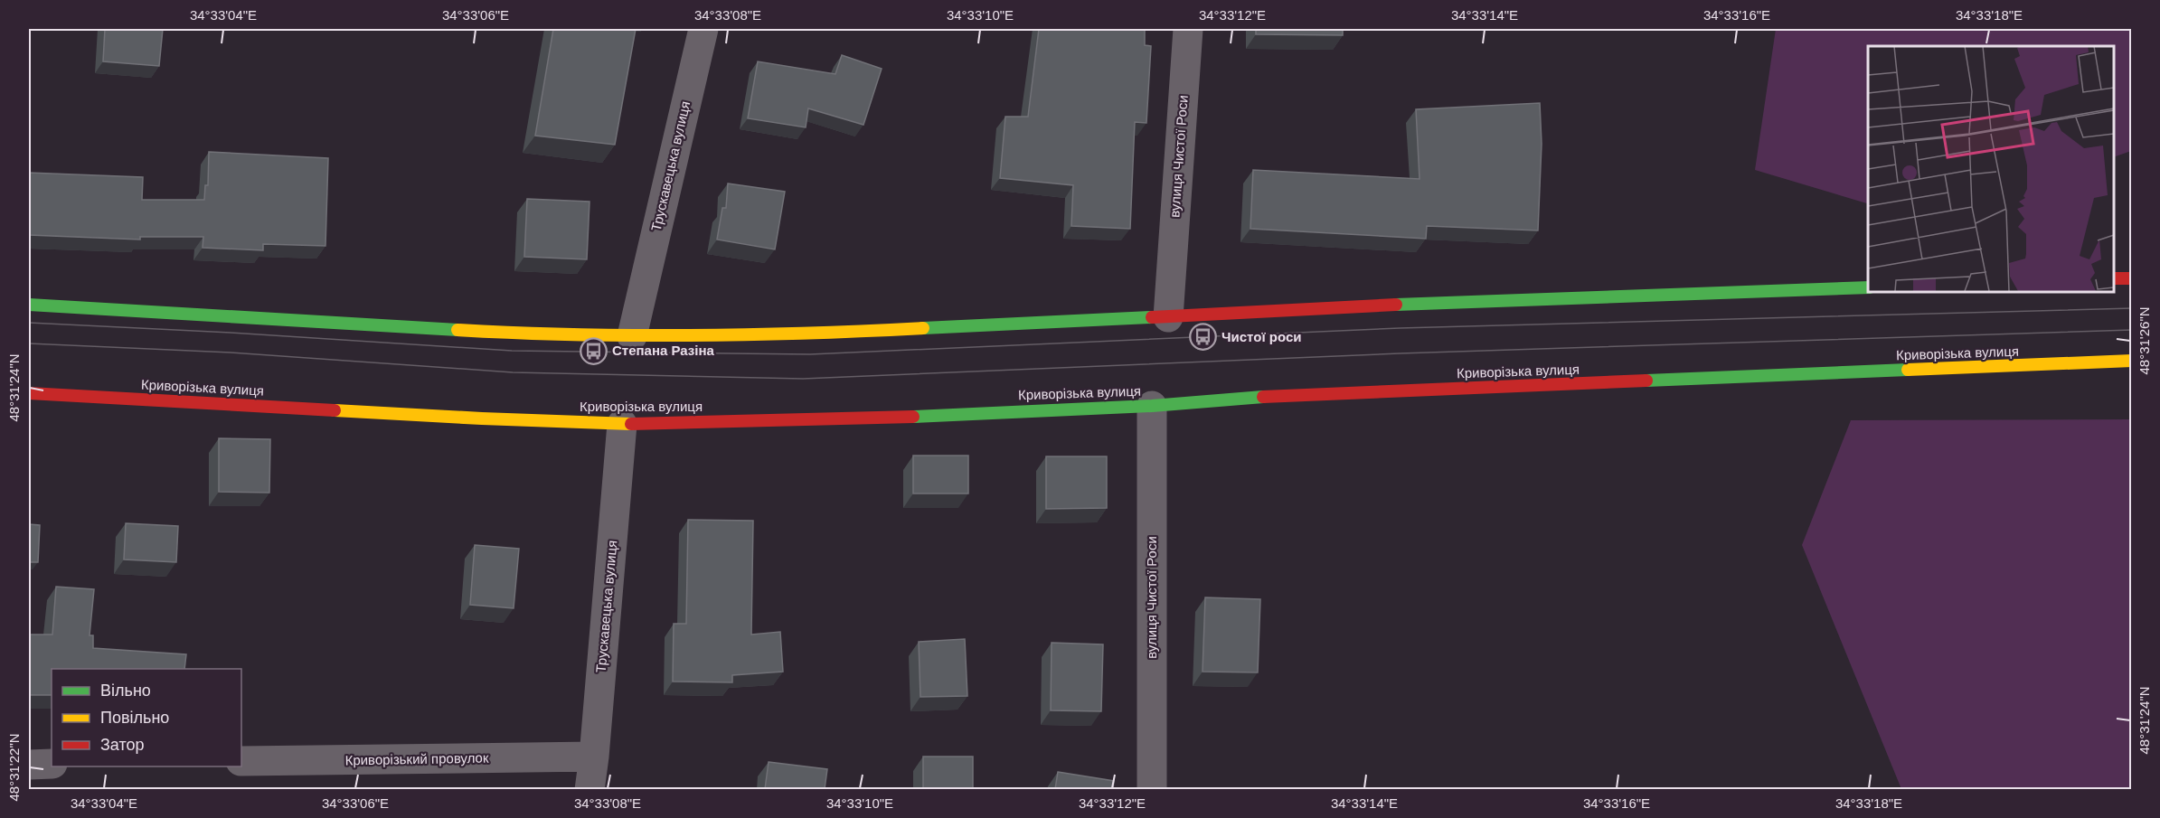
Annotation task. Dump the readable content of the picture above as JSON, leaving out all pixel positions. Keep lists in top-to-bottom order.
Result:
{
  "streets": {
    "main road": ["Криворізька вулиця"],
    "street": ["вулиця Чистої Роси", "Трускавецька вулиця", "Криворізький провулок"]
  },
  "crossings": [
    ["вулиця Чистої Роси", "Криворізька вулиця"],
    ["Трускавецька вулиця", "Криворізька вулиця"],
    ["Трускавецька вулиця", "Криворізький провулок"]
  ],
  "places": {
    "bus stop": ["Чистої роси", "Степана Разіна"]
  },
  "legend": ["Вільно", "Повільно", "Затор"],
  "coordinates": [
    "34°33'04\"E",
    "34°33'06\"E",
    "34°33'08\"E",
    "34°33'10\"E",
    "34°33'12\"E",
    "34°33'14\"E",
    "34°33'16\"E",
    "34°33'18\"E",
    "48°31'26\"N",
    "48°31'24\"N",
    "48°31'22\"N"
  ]
}
